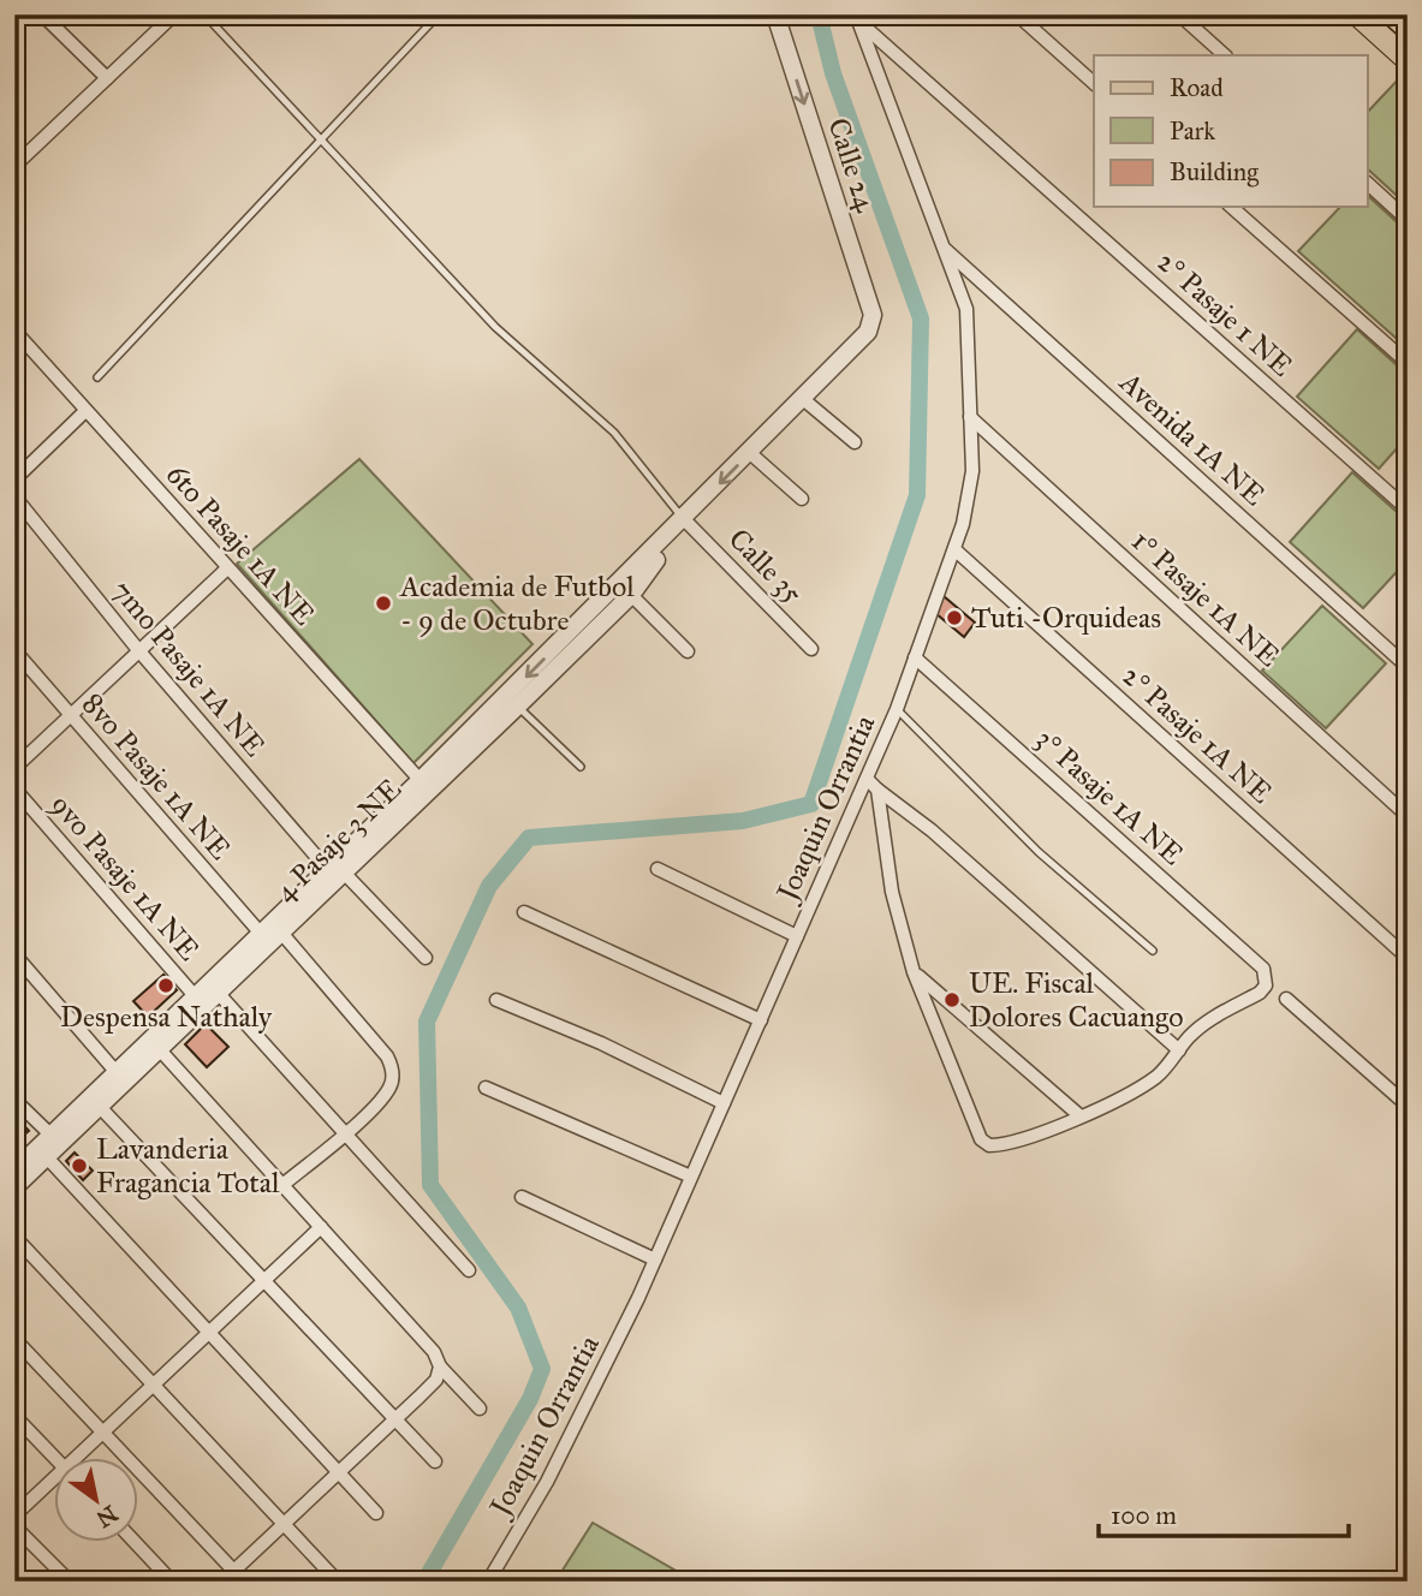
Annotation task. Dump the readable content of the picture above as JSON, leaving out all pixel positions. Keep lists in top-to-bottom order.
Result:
{
  "streets": {
    "street": [
      "Calle 24",
      "2° Pasaje 1 NE",
      "Avenida 1A NE",
      "6to Pasaje 1A NE",
      "Calle 35",
      "1° Pasaje 1A NE",
      "7mo Pasaje 1A NE",
      "2° Pasaje 1A NE",
      "8vo Pasaje 1A NE",
      "3° Pasaje 1A NE",
      "Joaquin Orrantia",
      "4 Pasaje 3 NE",
      "9vo Pasaje 1A NE"
    ]
  },
  "crossings": [
    ["Calle 24", "4 Pasaje 3 NE"],
    ["2° Pasaje 1 NE", "Joaquin Orrantia"],
    ["Avenida 1A NE", "Joaquin Orrantia"],
    ["6to Pasaje 1A NE", "4 Pasaje 3 NE"],
    ["Calle 35", "4 Pasaje 3 NE"],
    ["1° Pasaje 1A NE", "Joaquin Orrantia"],
    ["7mo Pasaje 1A NE", "4 Pasaje 3 NE"],
    ["2° Pasaje 1A NE", "Joaquin Orrantia"],
    ["8vo Pasaje 1A NE", "4 Pasaje 3 NE"],
    ["3° Pasaje 1A NE", "Joaquin Orrantia"],
    ["4 Pasaje 3 NE", "9vo Pasaje 1A NE"]
  ],
  "one_way": ["Calle 24"],
  "places": [
    "Academia de Futbol - 9 de Octubre",
    "Tuti -Orquideas",
    "Despensa Nathaly",
    "UE. Fiscal Dolores Cacuango",
    "Lavanderia Fragancia Total"
  ],
  "legend": ["Road", "Park", "Building"],
  "scale_bar": "100 m",
  "north": "bottom right"
}
